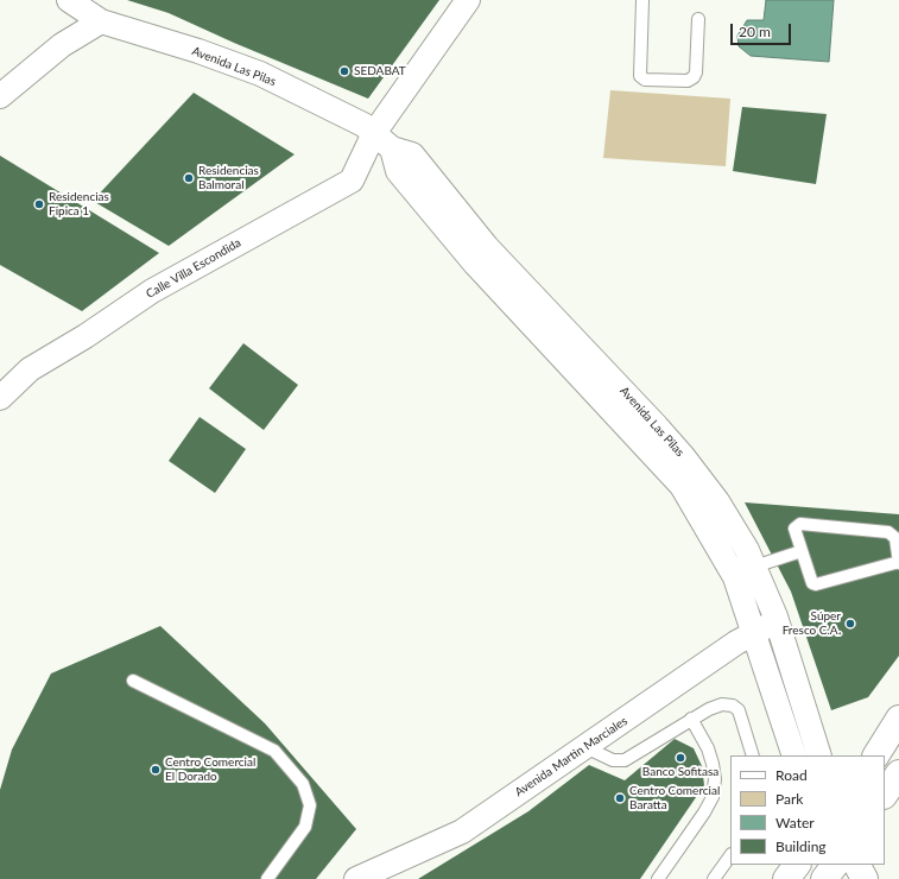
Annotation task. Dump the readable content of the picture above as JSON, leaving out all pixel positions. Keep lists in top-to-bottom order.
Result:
{
  "streets": {
    "street": ["Avenida Las Pilas", "Calle Villa Escondida", "Avenida Martin Marciales"]
  },
  "crossings": [
    ["Avenida Las Pilas", "Calle Villa Escondida"],
    ["Avenida Las Pilas", "Avenida Martin Marciales"]
  ],
  "places": [
    "SEDABAT",
    "Residencias Balmoral",
    "Residencias Fipica 1",
    "Súper Fresco C.A.",
    "Banco Sofitasa",
    "Centro Comercial El Dorado",
    "Centro Comercial Baratta"
  ],
  "legend": [
    "Road",
    "Park",
    "Water",
    "Building"
  ],
  "scale_bar": "20 m"
}
